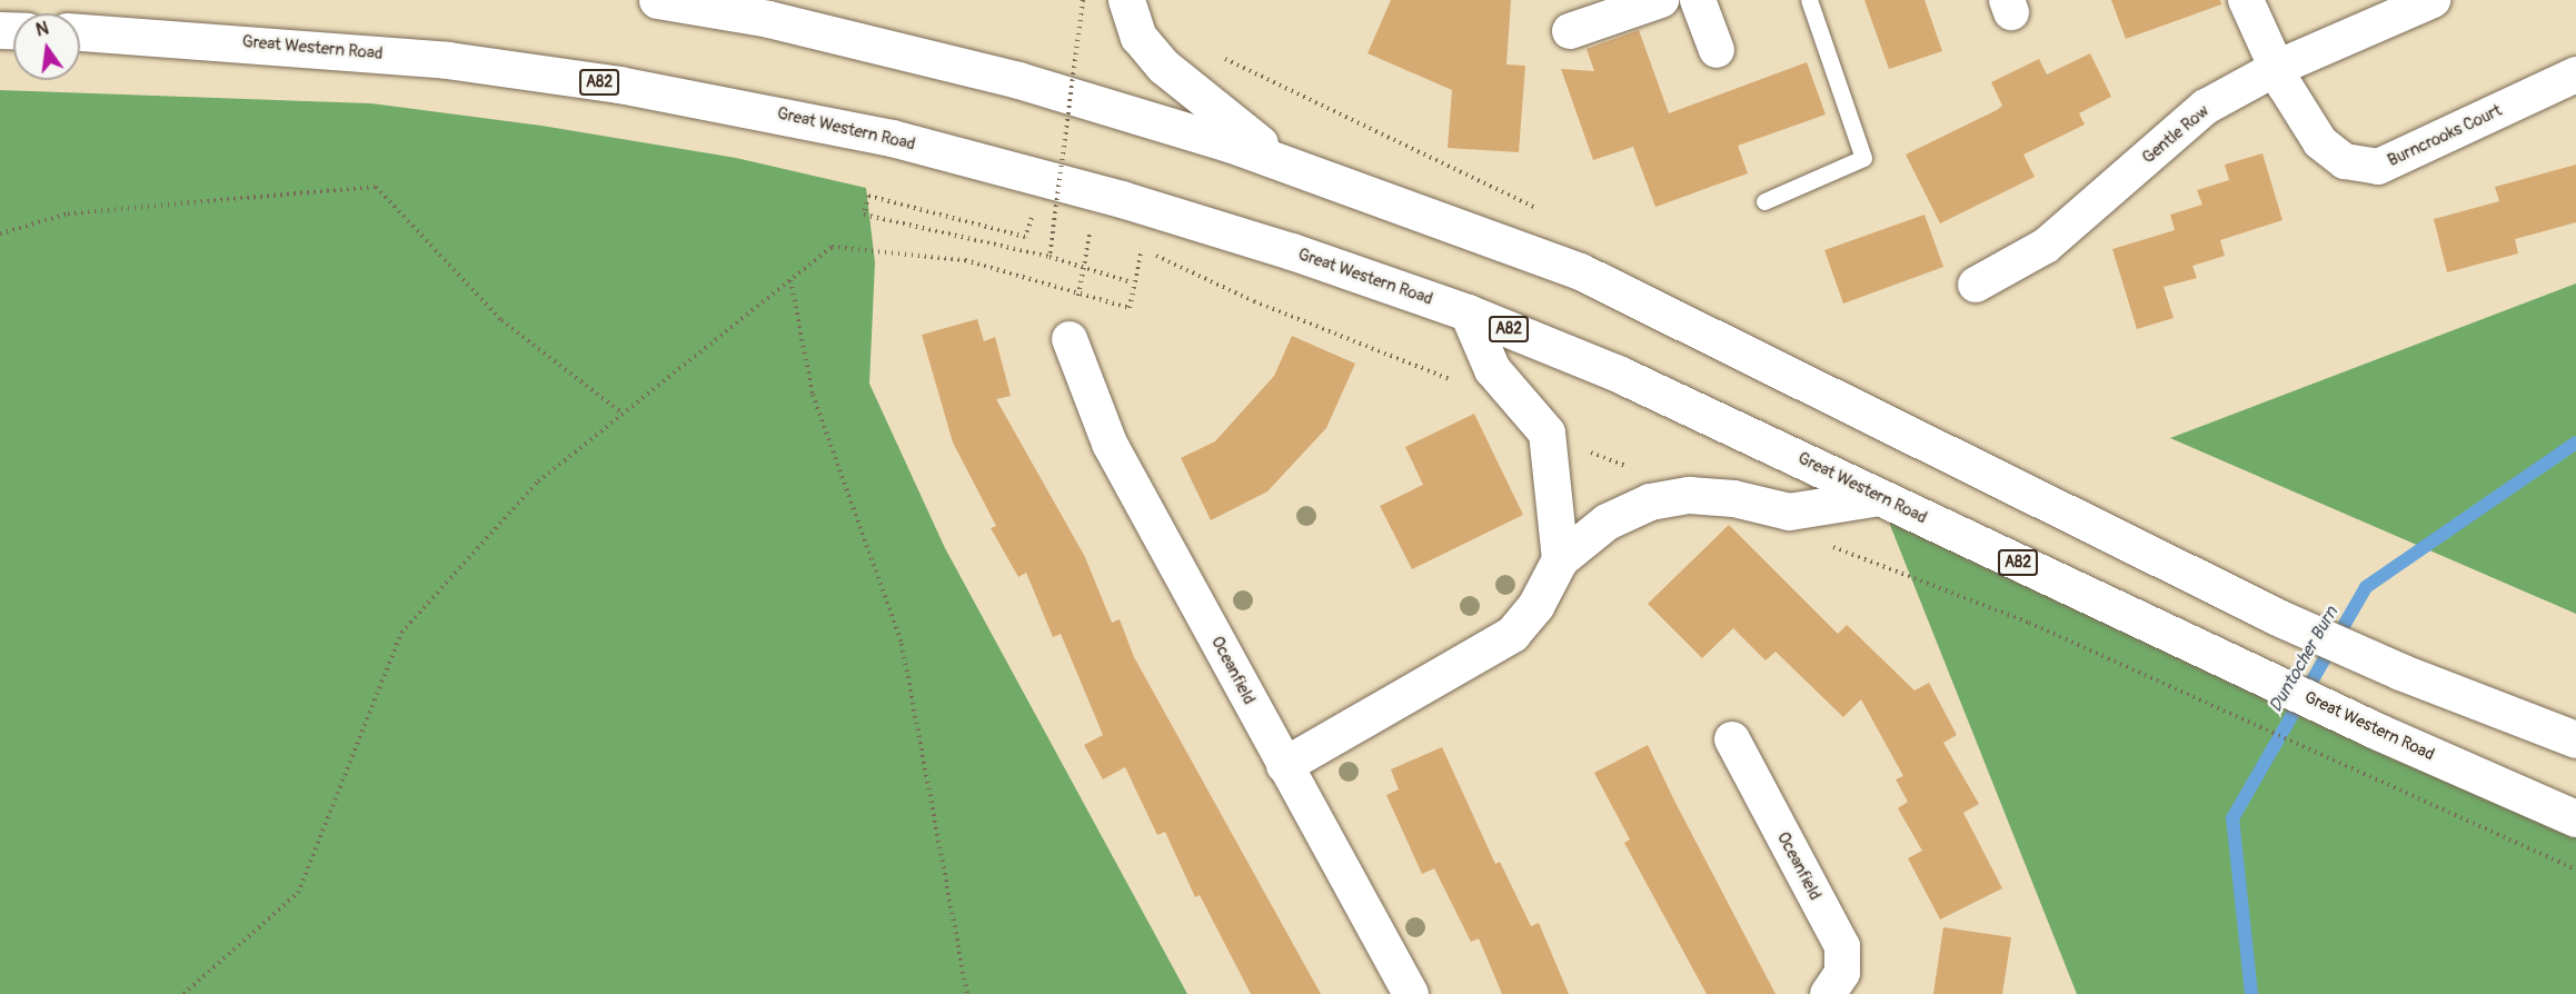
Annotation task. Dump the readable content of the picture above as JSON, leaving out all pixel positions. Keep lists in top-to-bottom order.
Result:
{
  "streets": {
    "main road": ["Great Western Road", "A82"],
    "street": ["Gentle Row", "Burncrooks Court", "Oceanfield"]
  },
  "crossings": [
    ["Gentle Row", "Burncrooks Court"]
  ],
  "water": ["Duntocher Burn"],
  "north": "top"
}
